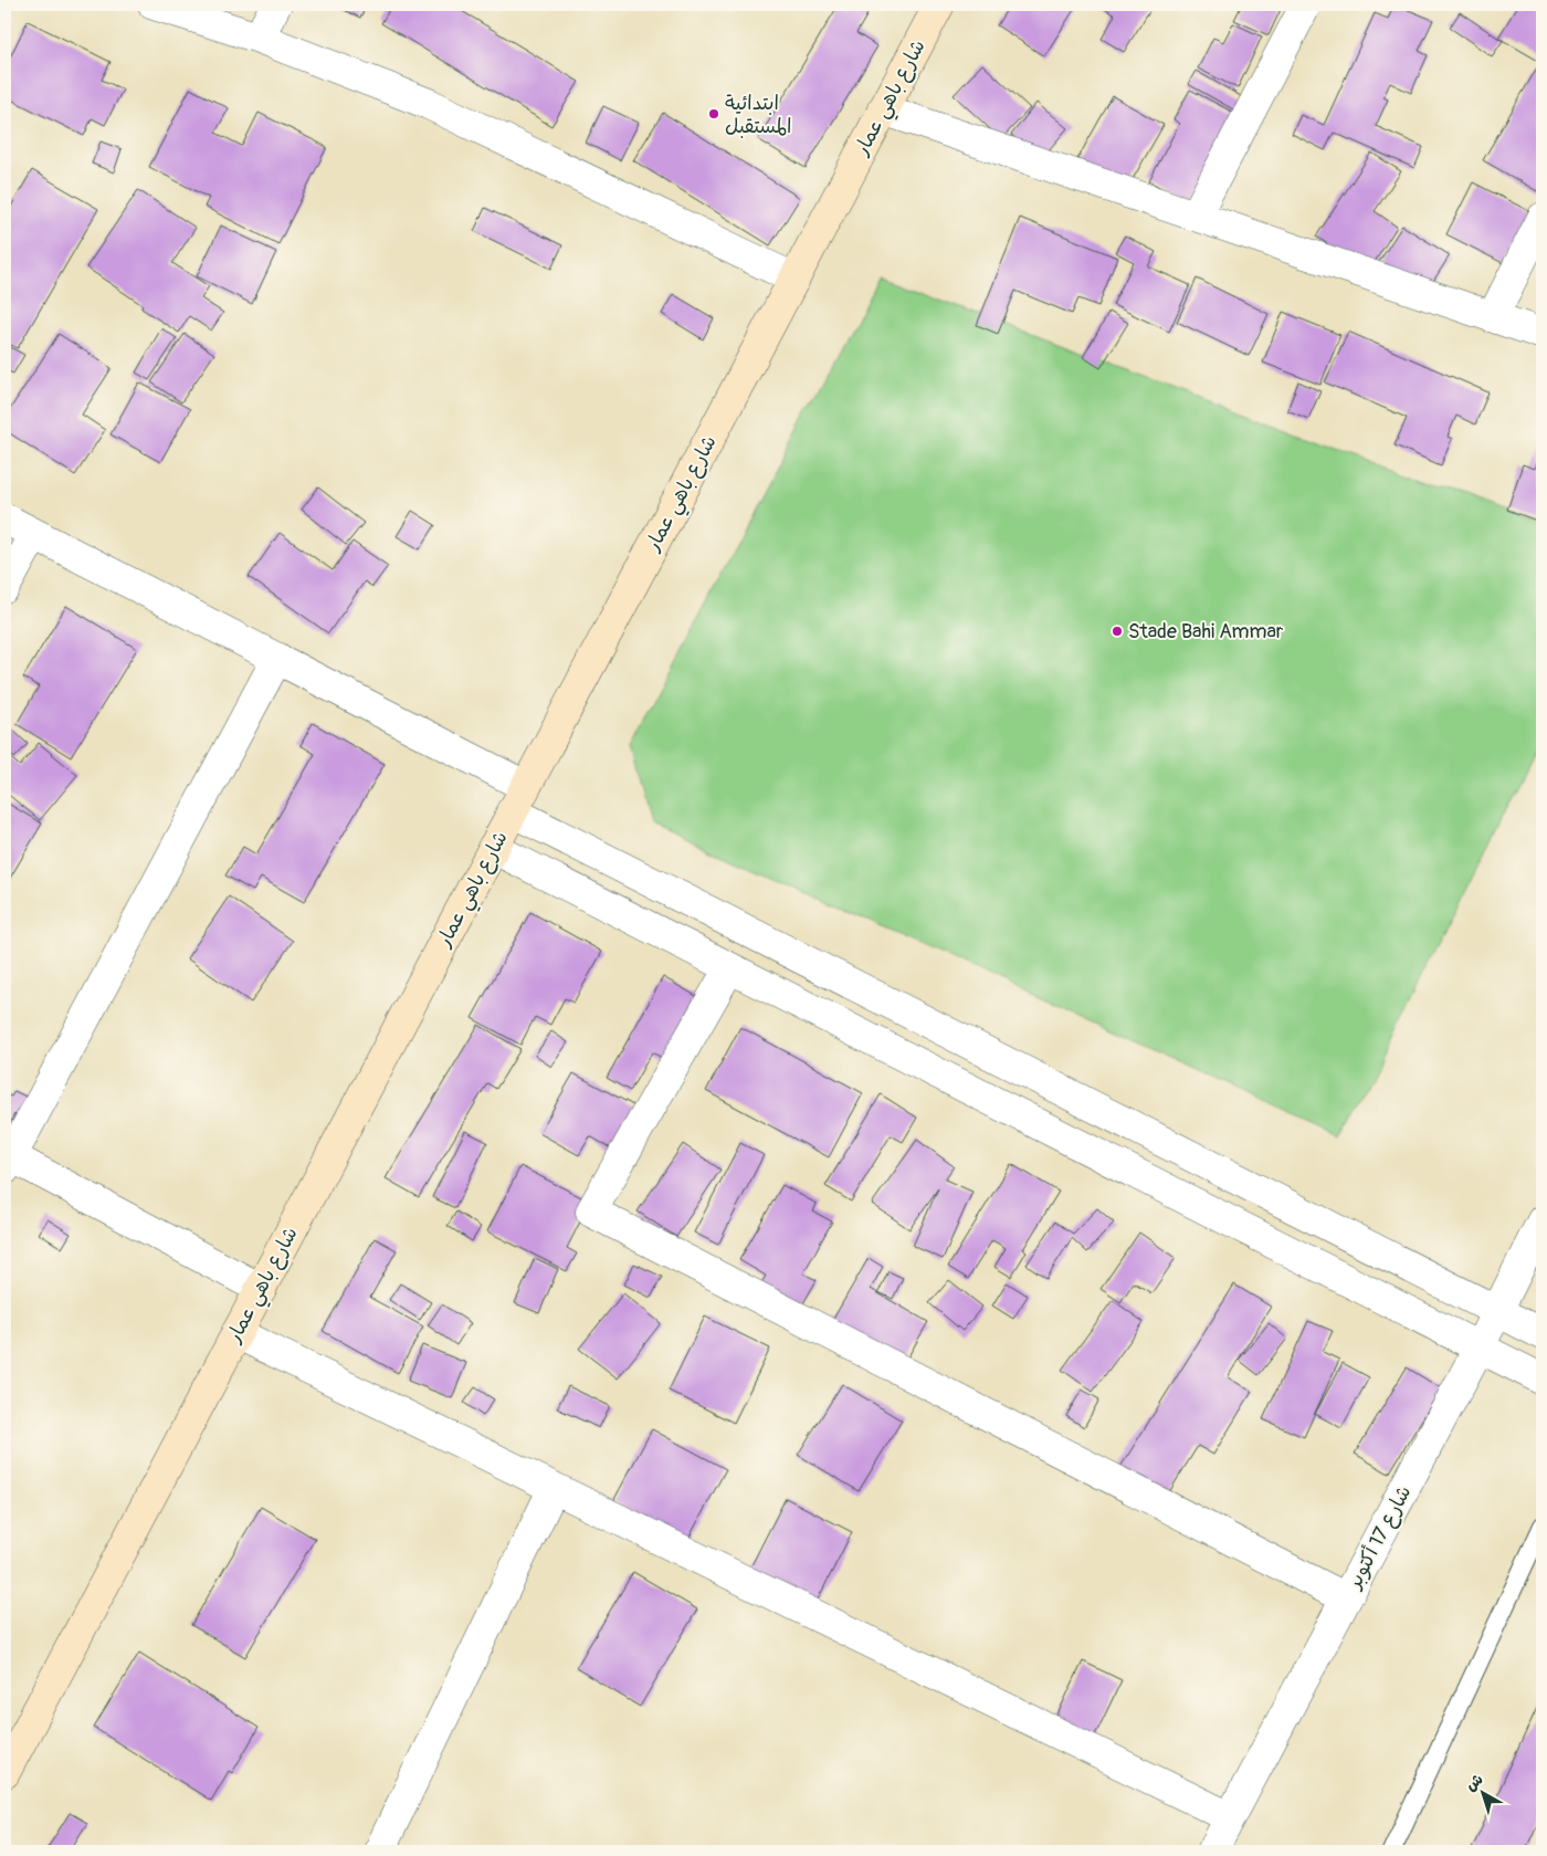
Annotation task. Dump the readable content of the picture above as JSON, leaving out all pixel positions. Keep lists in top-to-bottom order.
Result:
{
  "streets": {
    "main road": ["شارع باهي عمار"],
    "street": ["شارع 17 أكتوبر"]
  },
  "places": ["ابتدائية المستقبل", "Stade Bahi Ammar"],
  "north": "top left"
}
